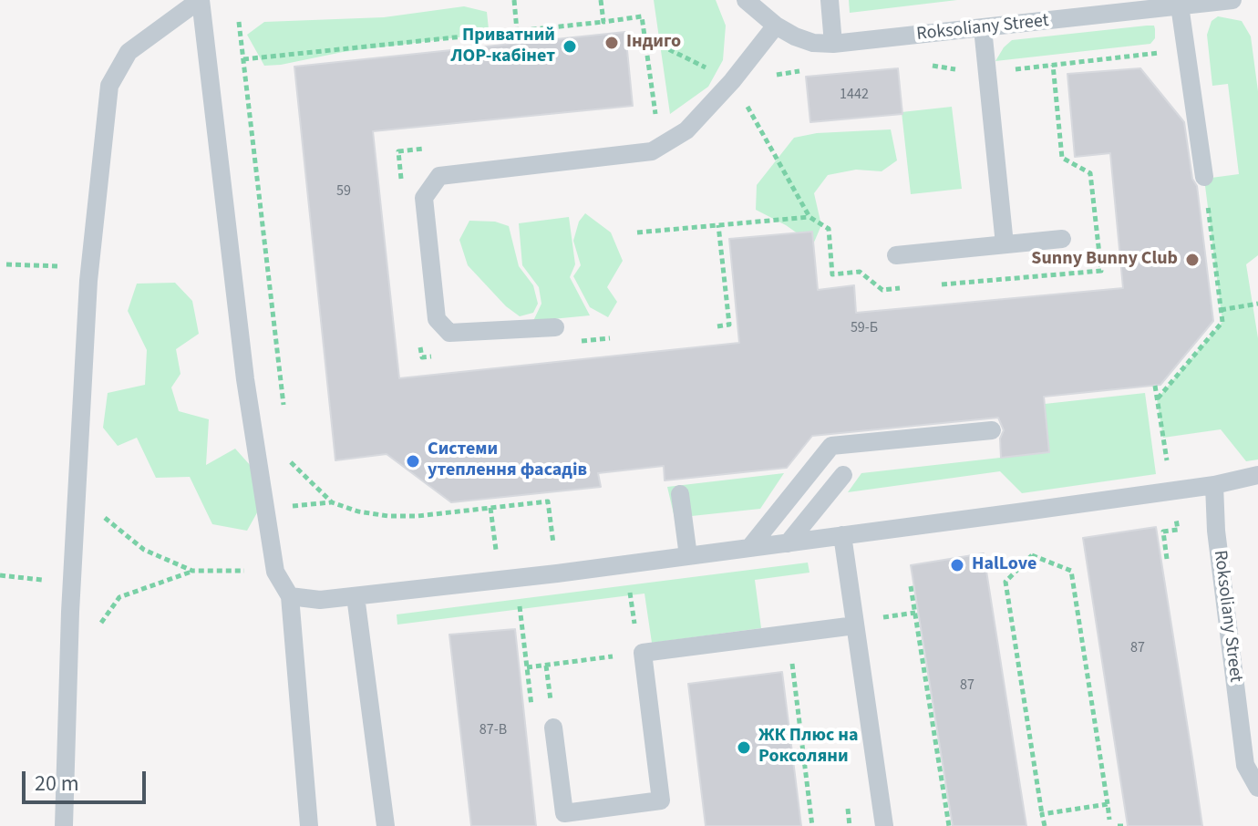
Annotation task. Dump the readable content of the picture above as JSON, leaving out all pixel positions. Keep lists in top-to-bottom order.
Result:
{
  "streets": {
    "lane": ["Roksoliany Street"]
  },
  "places": [
    "Індиго",
    "Приватний ЛОР-кабінет",
    "Sunny Bunny Club",
    "Системи утеплення фасадів",
    "HalLove",
    "ЖК Плюс на Роксоляни"
  ],
  "house_numbers": [
    "1442",
    "59",
    "59-Б",
    "87",
    "87",
    "87-В"
  ],
  "scale_bar": "20 m"
}
